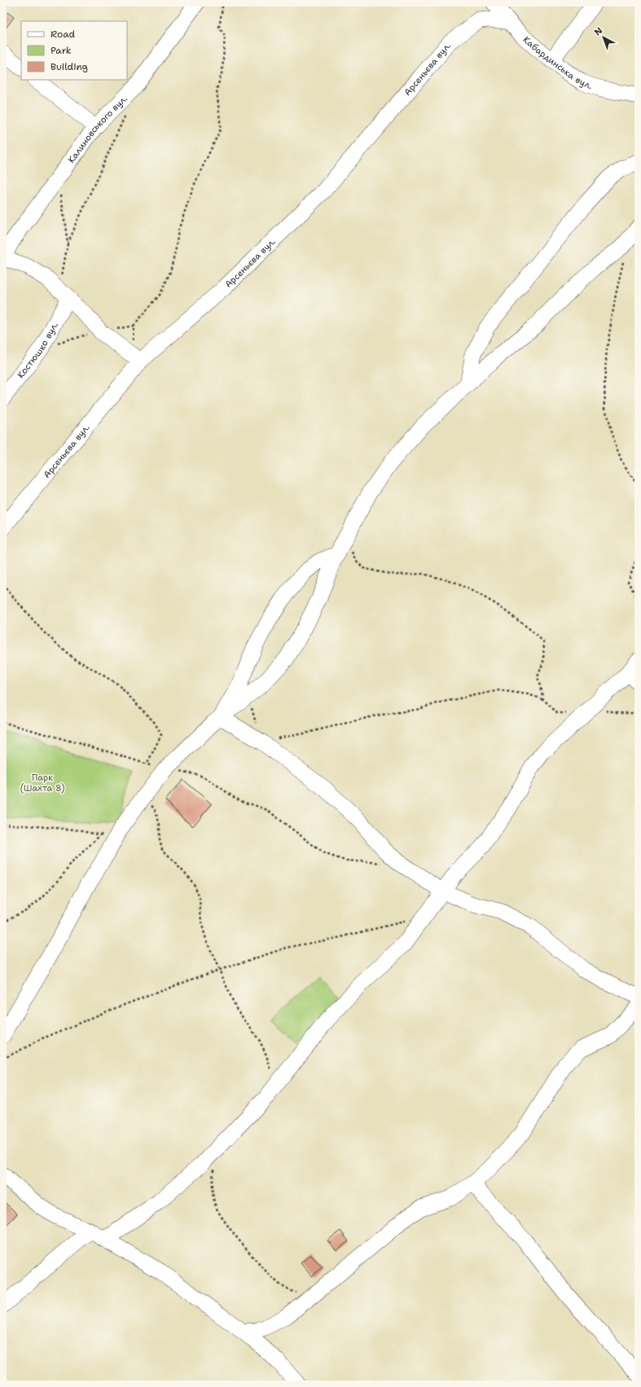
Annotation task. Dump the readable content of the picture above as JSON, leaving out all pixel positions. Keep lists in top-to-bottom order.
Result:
{
  "streets": {
    "street": [
      "Кабардинська вул.",
      "Арсеньєва вул.",
      "Калиновського вул.",
      "Костюшко вул."
    ]
  },
  "crossings": [
    ["Кабардинська вул.", "Арсеньєва вул."]
  ],
  "parks": ["Парк (Шахта 8)"],
  "legend": ["Road", "Park", "Building"],
  "north": "top left"
}
